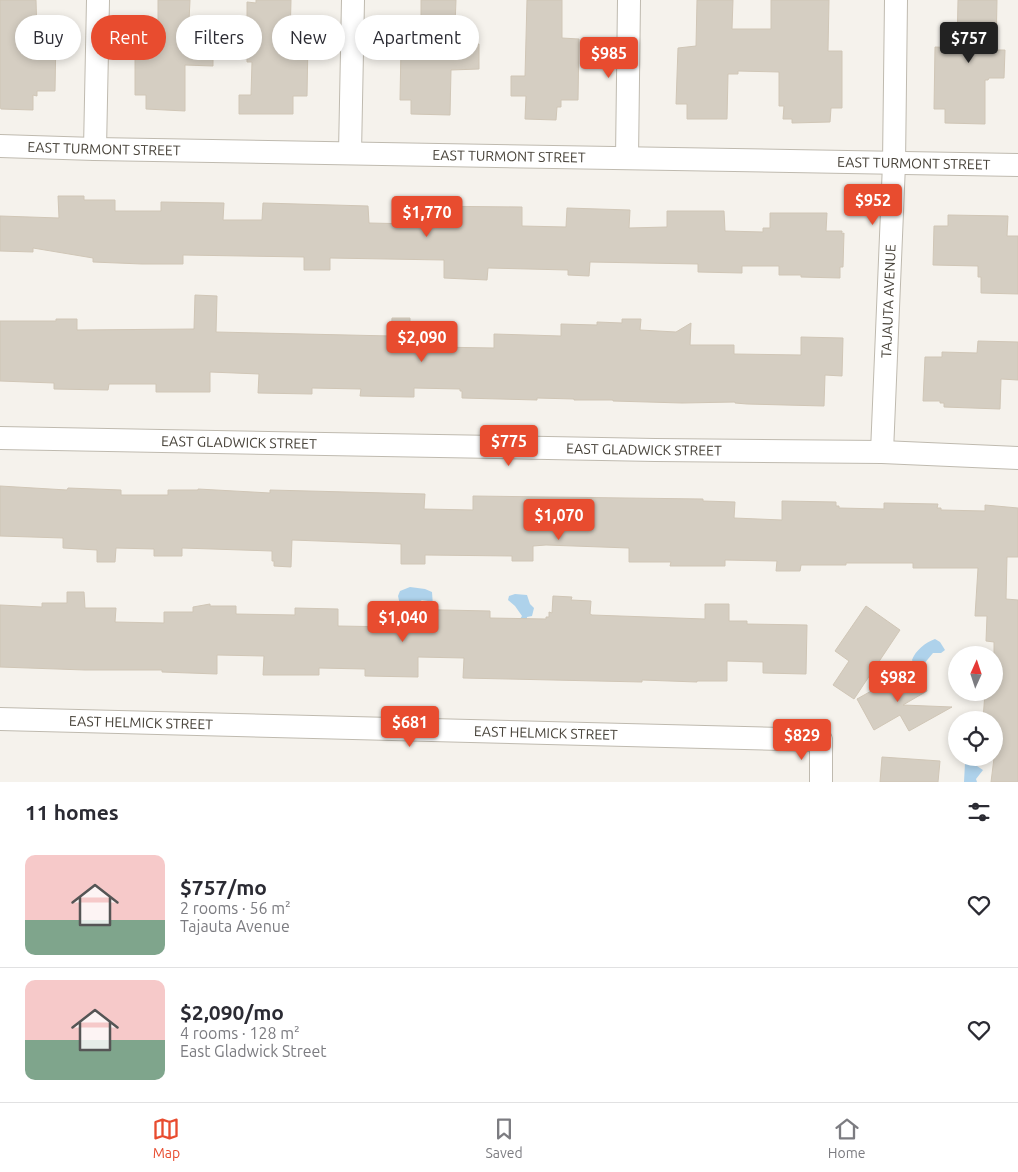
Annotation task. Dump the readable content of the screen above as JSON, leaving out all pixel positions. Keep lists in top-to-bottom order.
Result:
{
  "streets": {
    "street": [
      "EAST TURMONT STREET",
      "TAJAUTA AVENUE",
      "EAST GLADWICK STREET",
      "EAST HELMICK STREET"
    ]
  },
  "crossings": [
    ["EAST TURMONT STREET", "TAJAUTA AVENUE"],
    ["TAJAUTA AVENUE", "EAST GLADWICK STREET"]
  ],
  "north": "top",
  "page": {
    "chip": [
      "Buy",
      "Rent",
      "Filters",
      "New",
      "Apartment"
    ],
    "price": [
      "$757",
      "$985",
      "$952",
      "$1,770",
      "$2,090",
      "$775",
      "$1,070",
      "$1,040",
      "$982",
      "$681",
      "$829"
    ],
    "heading": "11 homes",
    "list": [
      {
        "name": "$757/mo",
        "note": "2 rooms · 56 m² · Tajauta Avenue"
      },
      {
        "name": "$2,090/mo",
        "note": "4 rooms · 128 m² · East Gladwick Street"
      }
    ],
    "tabs": ["Map", "Saved", "Home"]
  }
}
